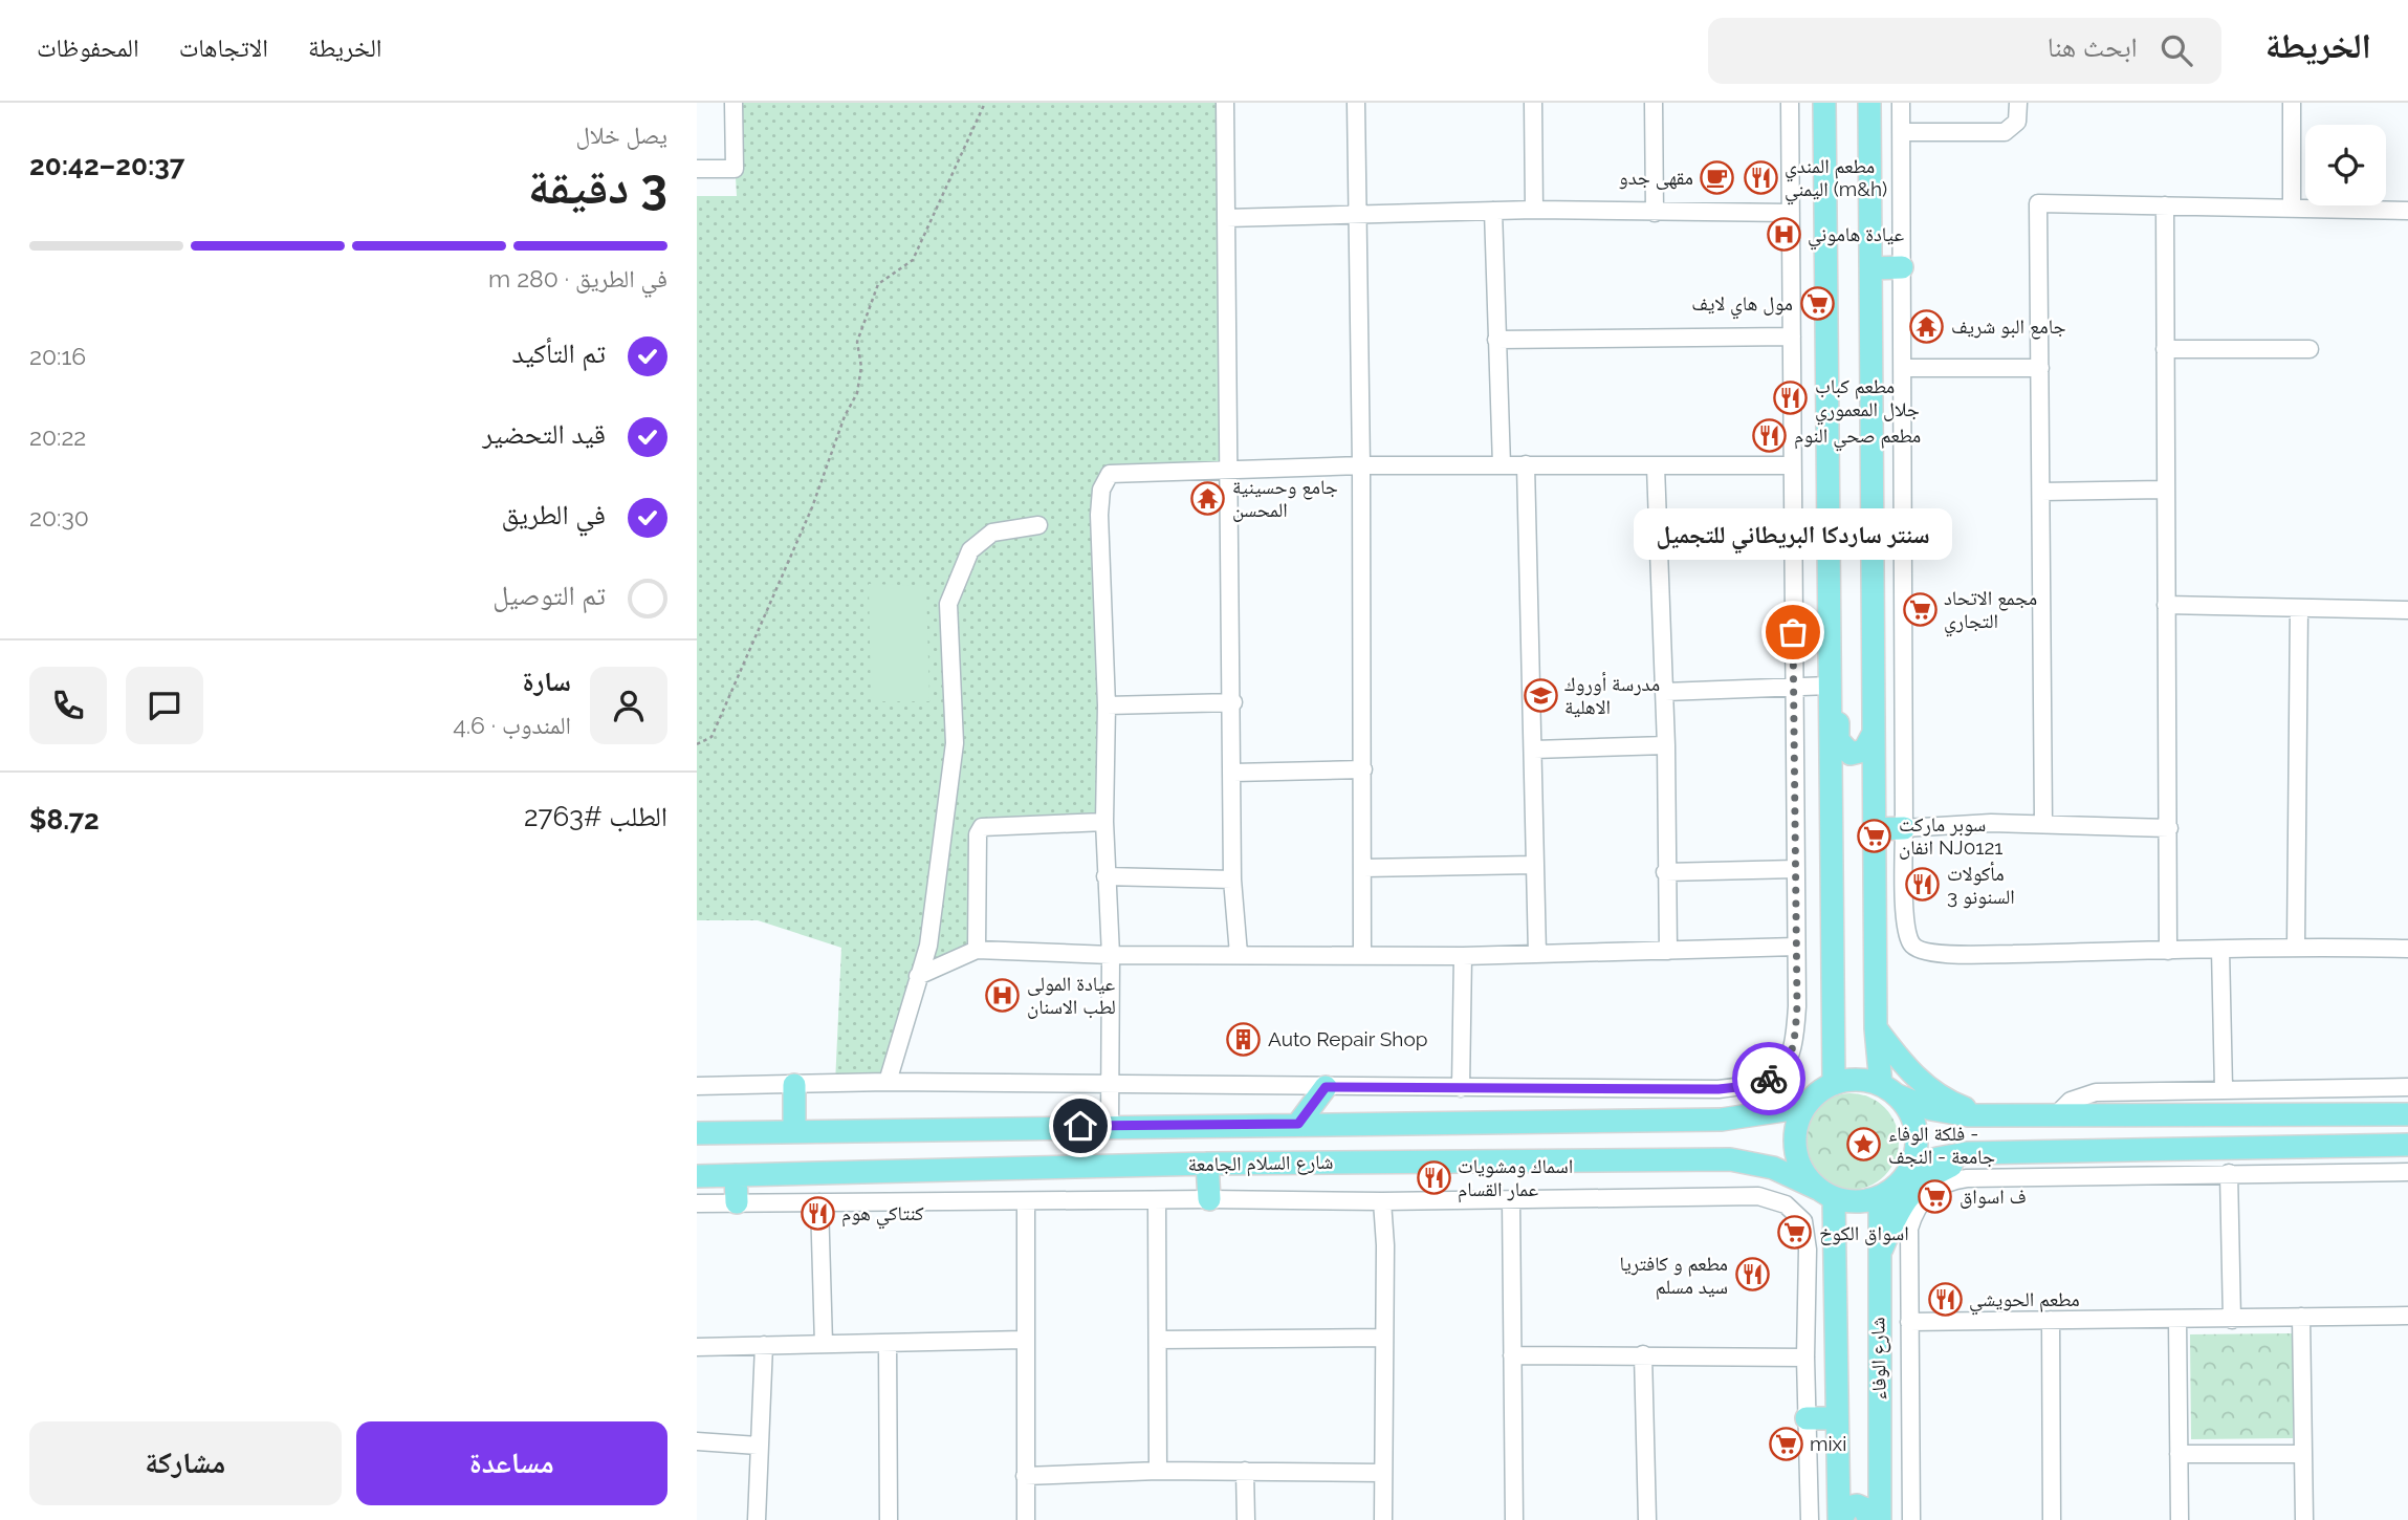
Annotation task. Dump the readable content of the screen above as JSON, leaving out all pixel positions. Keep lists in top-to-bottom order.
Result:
{
  "streets": {
    "main road": ["شارع السلام الجامعة", "شارع الوفاء"]
  },
  "crossings": [
    ["شارع السلام الجامعة", "شارع الوفاء"]
  ],
  "places": {
    "cafe": ["مقهى جدو"],
    "restaurant": [
      "مطعم المندي اليمني (m&h)",
      "مطعم كباب جلال المعموري",
      "مطعم صحي النوم",
      "مأكولات السنونو 3",
      "اسماك ومشويات عمار القسام",
      "كنتاكي هوم",
      "مطعم و كافتريا سيد مسلم",
      "مطعم الحويشي"
    ],
    "hospital": ["عيادة هاموني", "عيادة المولى لطب الاسنان"],
    "supermarket": [
      "مول هاي لايف",
      "مجمع الاتحاد التجاري",
      "سوبر ماركت انفان NJ0121",
      "ف اسواق",
      "اسواق الكوخ",
      "mixi"
    ],
    "temple": ["جامع البو شريف", "جامع وحسينية المحسن"],
    "other": ["سنتر ساردكا البريطاني للتجميل"],
    "school or university": ["مدرسة أوروك الاهلية"],
    "building": ["Auto Repair Shop"],
    "place": ["فلكة الوفاء - جامعة - النجف"]
  },
  "page": {
    "header": "الخريطة",
    "search": "ابحث هنا",
    "nav": ["الخريطة", "الاتجاهات", "المحفوظات"],
    "heading": ["3 دقيقة", "يصل خلال", "20:37–20:42"],
    "panel": [
      "سارة",
      "المندوب · 4.6",
      "الطلب #2763",
      "$8.72"
    ],
    "bar": "في الطريق · 280 m",
    "list": [
      ["تم التأكيد", "20:16"],
      ["قيد التحضير", "20:22"],
      ["في الطريق", "20:30"],
      "تم التوصيل"
    ],
    "bubble": "سنتر ساردكا البريطاني للتجميل",
    "buttons": ["مساعدة", "مشاركة"]
  }
}
